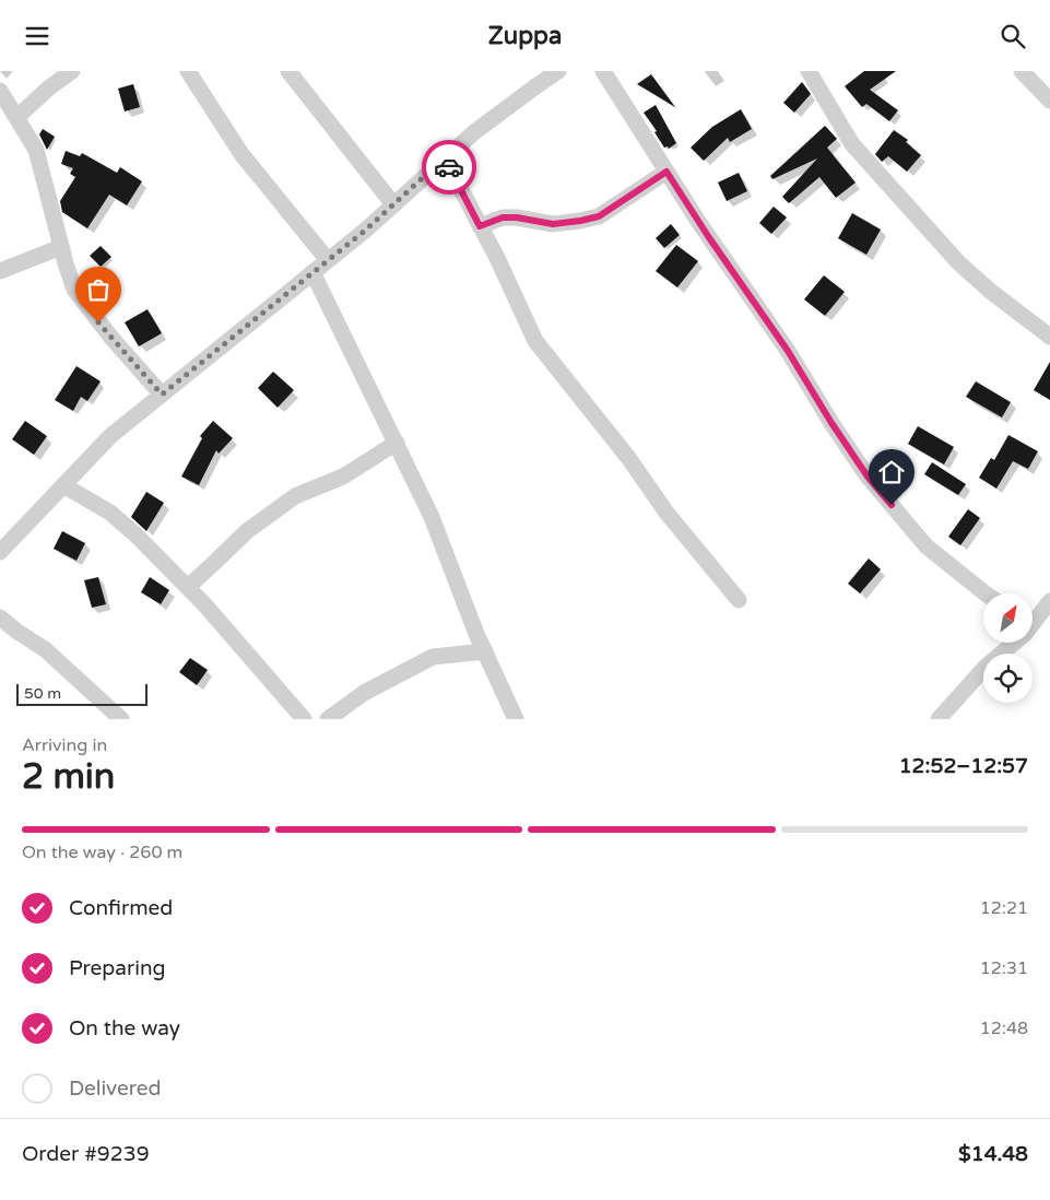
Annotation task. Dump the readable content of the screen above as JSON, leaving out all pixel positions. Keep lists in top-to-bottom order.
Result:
{
  "scale_bar": "50 m",
  "north": "top right",
  "page": {
    "header": "Zuppa",
    "scale": "50 m",
    "heading": ["2 min", "Arriving in", "12:52–12:57"],
    "panel": ["Order #9239", "$14.48"],
    "bar": "On the way · 260 m",
    "list": [
      ["Confirmed", "12:21"],
      ["Preparing", "12:31"],
      ["On the way", "12:48"],
      "Delivered"
    ]
  }
}
